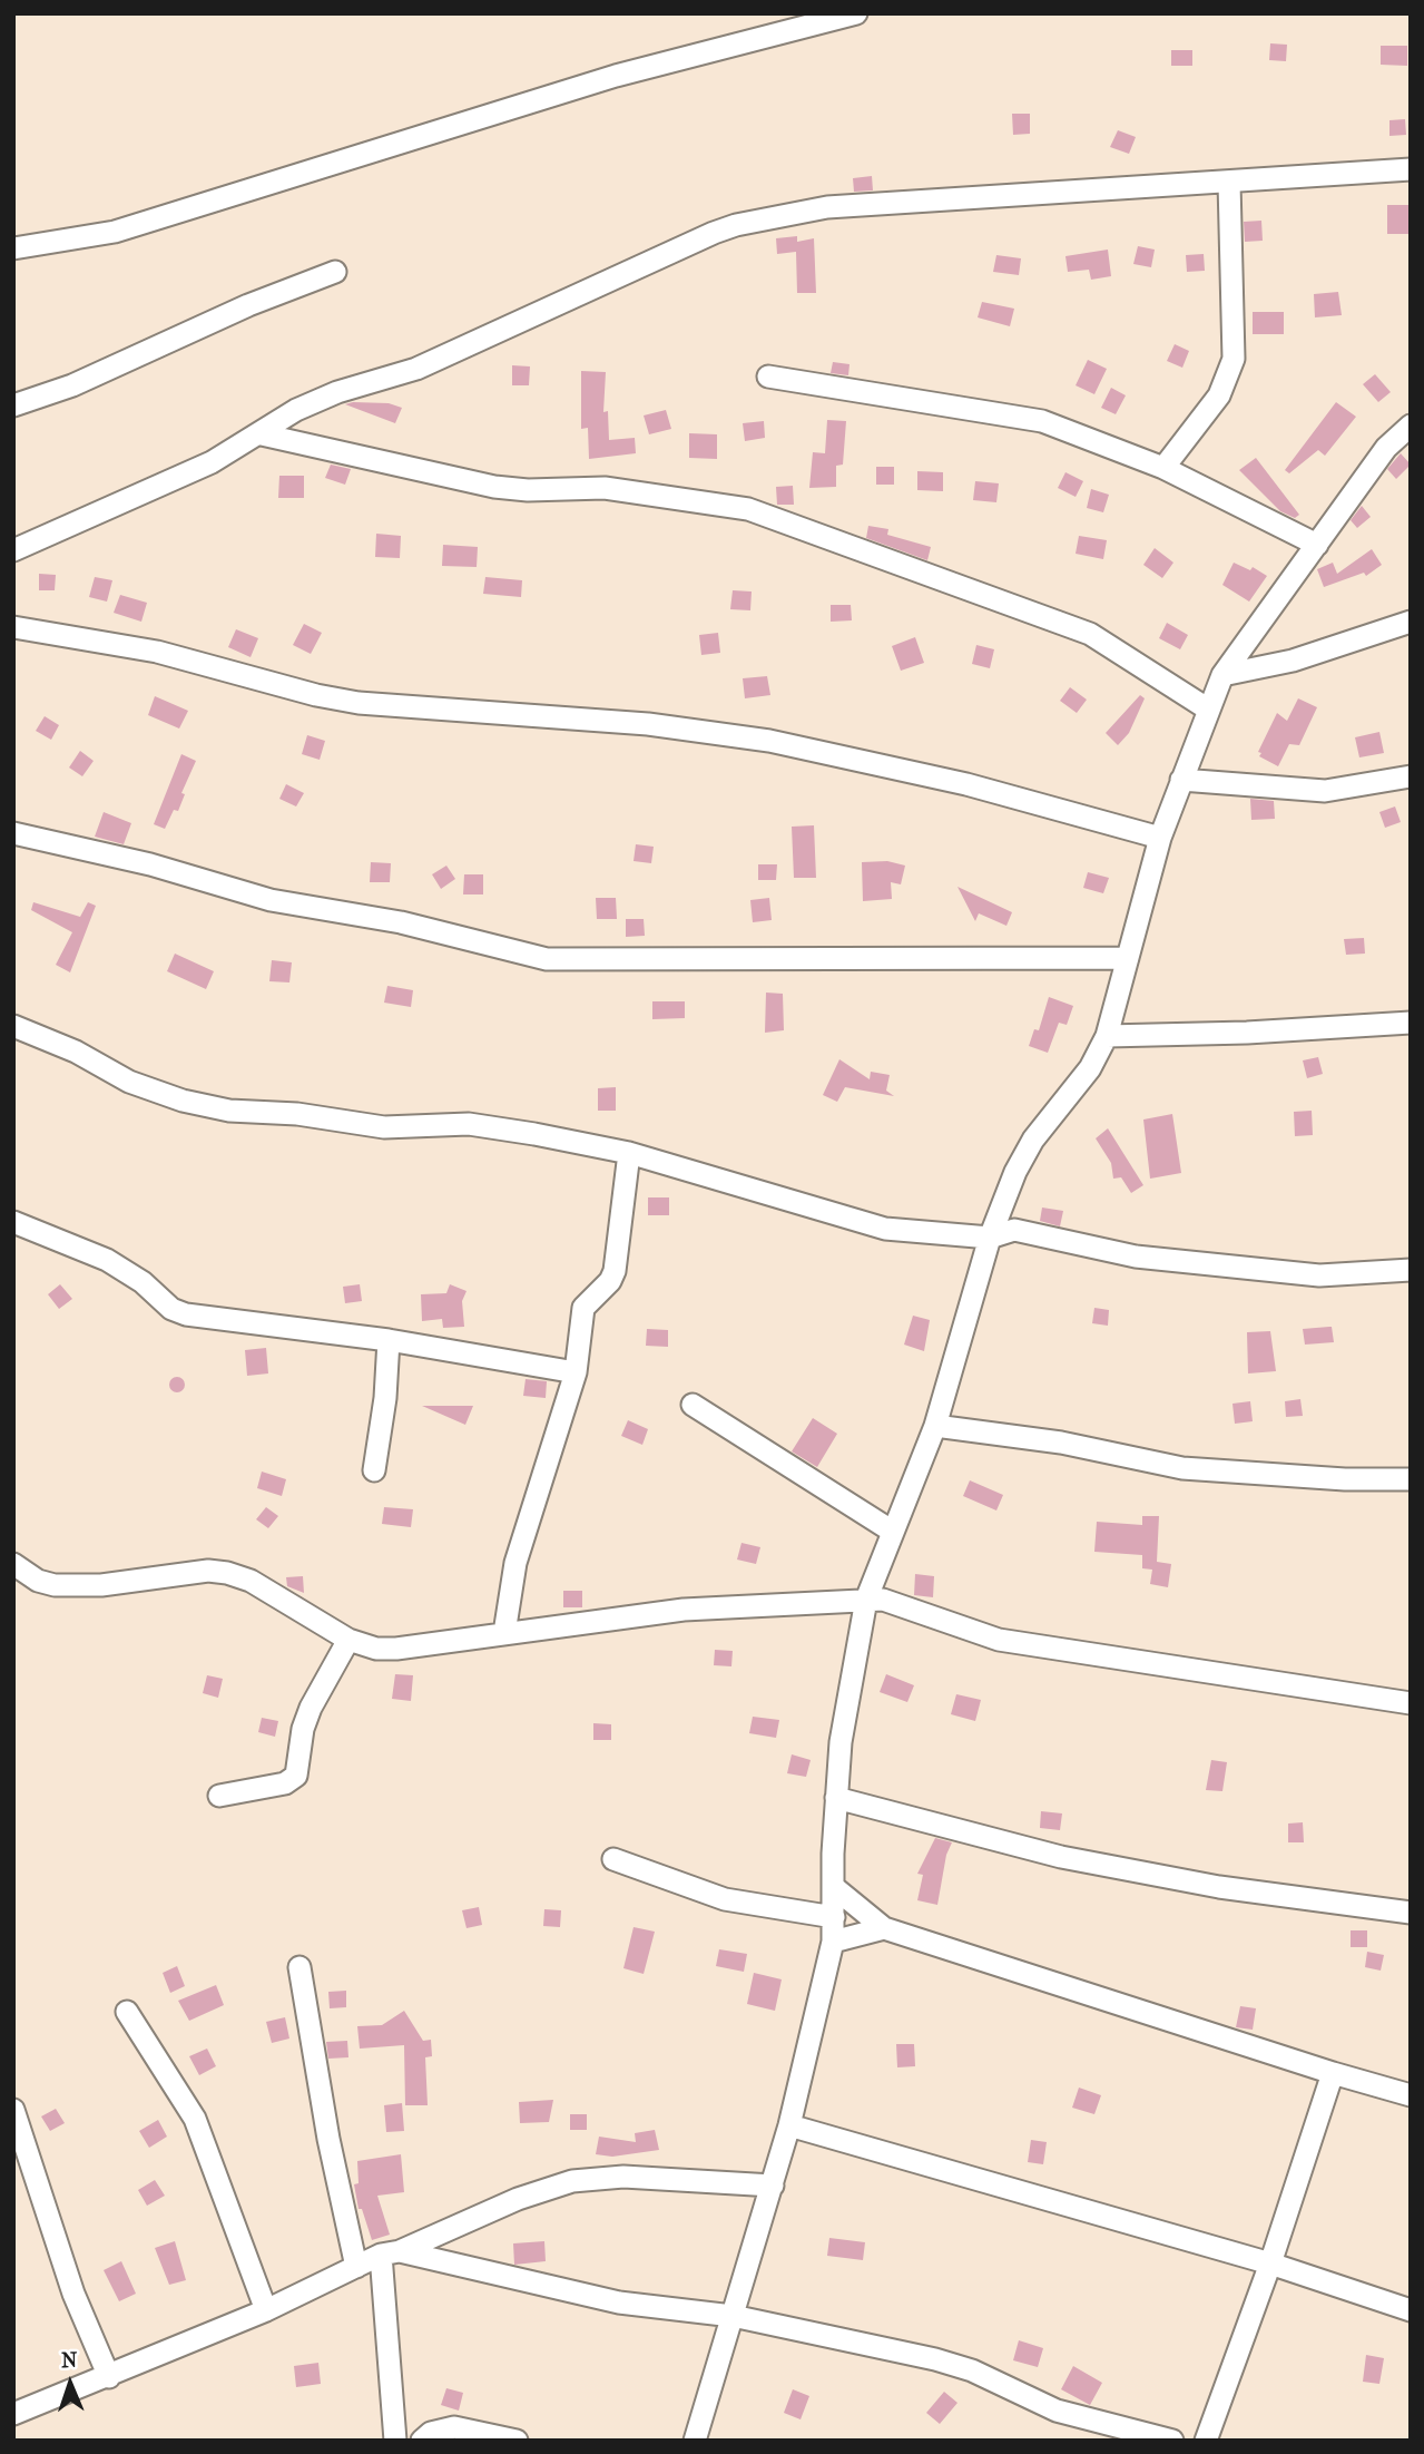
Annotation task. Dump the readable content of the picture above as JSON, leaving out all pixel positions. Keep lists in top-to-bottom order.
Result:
{
  "north": "top"
}
